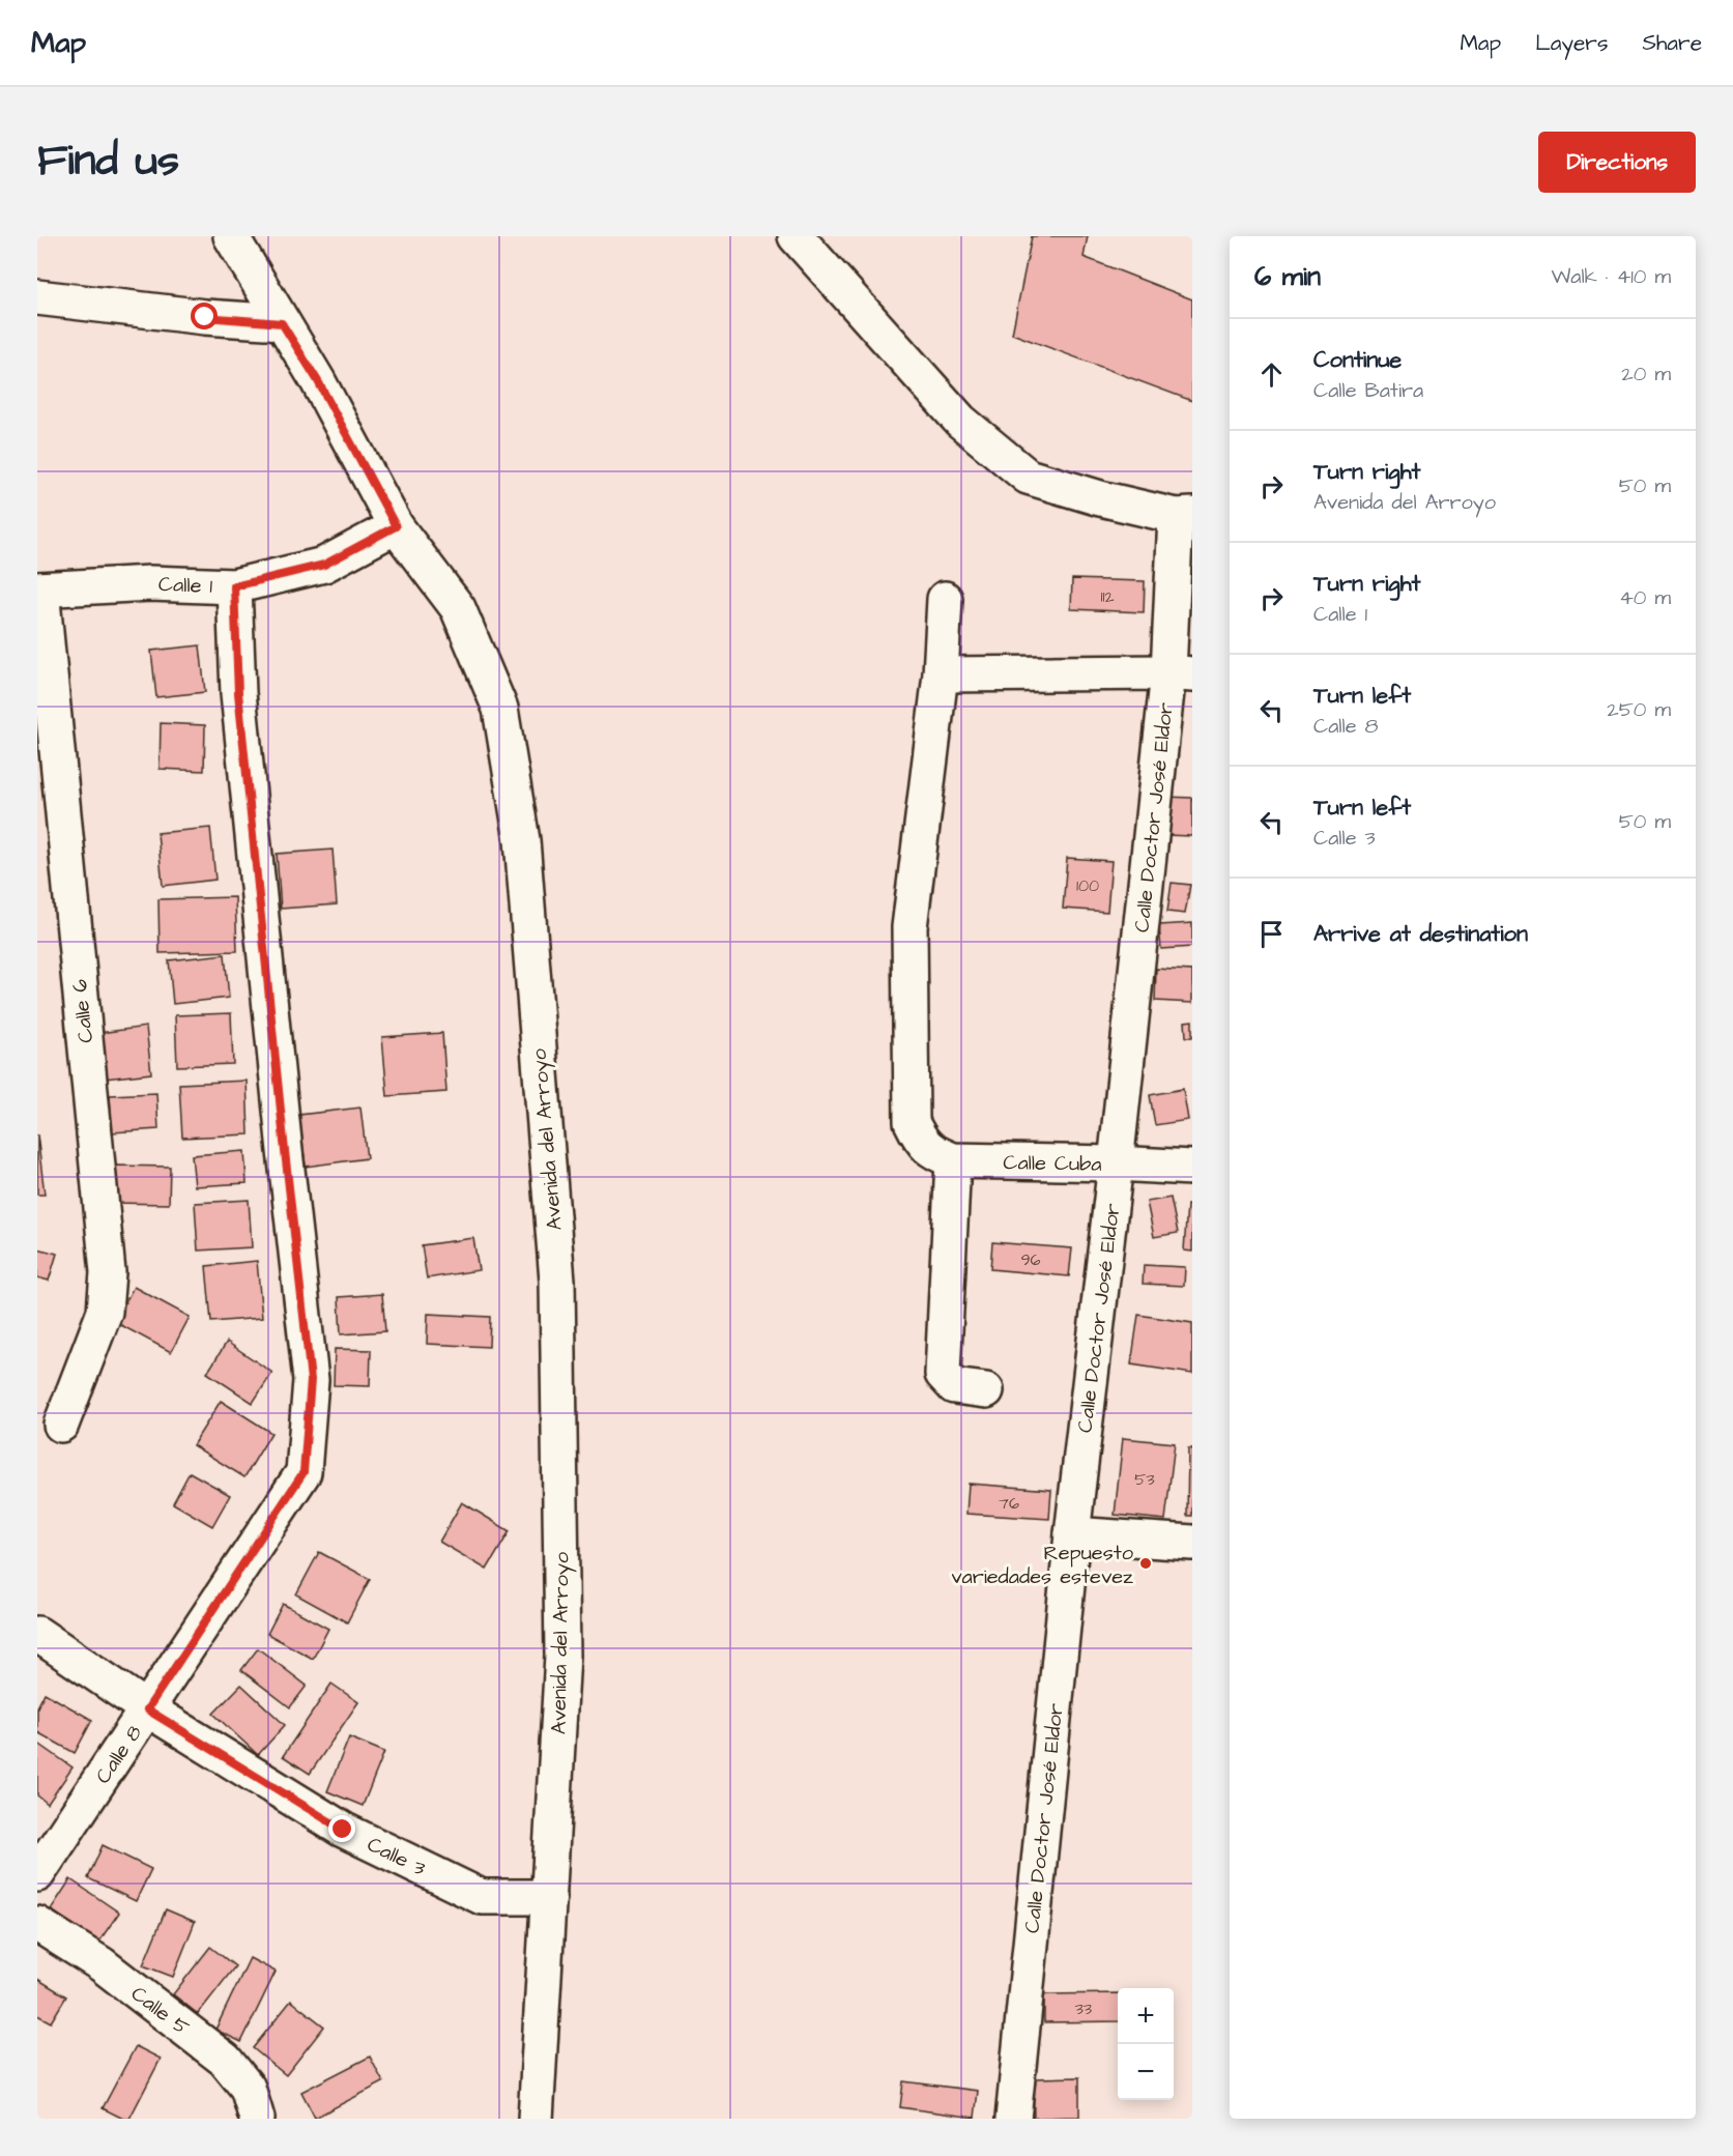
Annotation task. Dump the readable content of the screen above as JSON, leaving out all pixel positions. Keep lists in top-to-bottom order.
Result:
{
  "streets": {
    "street": [
      "Calle 1",
      "Calle Doctor José Eldor",
      "Calle 6",
      "Avenida del Arroyo",
      "Calle Cuba",
      "Calle 8",
      "Calle 3",
      "Calle 5"
    ]
  },
  "crossings": [
    ["Calle 1", "Calle 6"],
    ["Calle 1", "Avenida del Arroyo"],
    ["Calle 1", "Calle 8"],
    ["Calle Doctor José Eldor", "Calle Cuba"],
    ["Avenida del Arroyo", "Calle 3"],
    ["Calle 8", "Calle 3"]
  ],
  "places": ["Repuesto variedades estevez"],
  "house_numbers": [
    "112",
    "100",
    "96",
    "53",
    "76",
    "33"
  ],
  "page": {
    "header": "Map",
    "nav": ["Map", "Layers", "Share"],
    "title": "Find us",
    "buttons": "Directions",
    "heading": ["6 min", "Walk · 410 m"],
    "list": [
      ["Continue", "Calle Batira", "20 m"],
      ["Turn right", "Avenida del Arroyo", "50 m"],
      ["Turn right", "Calle 1", "40 m"],
      ["Turn left", "Calle 8", "250 m"],
      ["Turn left", "Calle 3", "50 m"],
      "Arrive at destination"
    ],
    "map_buttons": ["+", "−"]
  }
}
